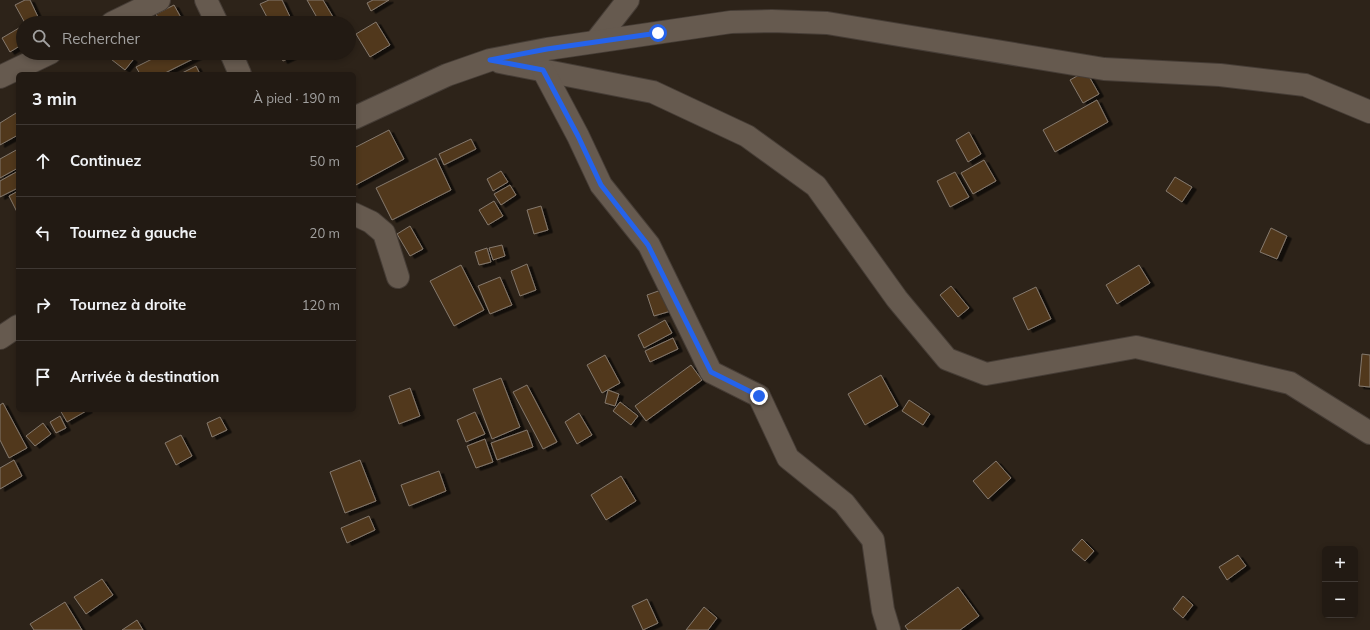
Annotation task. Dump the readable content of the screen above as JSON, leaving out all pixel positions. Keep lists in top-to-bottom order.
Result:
{
  "page": {
    "search": "Rechercher",
    "heading": ["3 min", "À pied · 190 m"],
    "list": [
      ["Continuez", "50 m"],
      ["Tournez à gauche", "20 m"],
      ["Tournez à droite", "120 m"],
      "Arrivée à destination"
    ],
    "map_buttons": ["+", "−"]
  }
}
